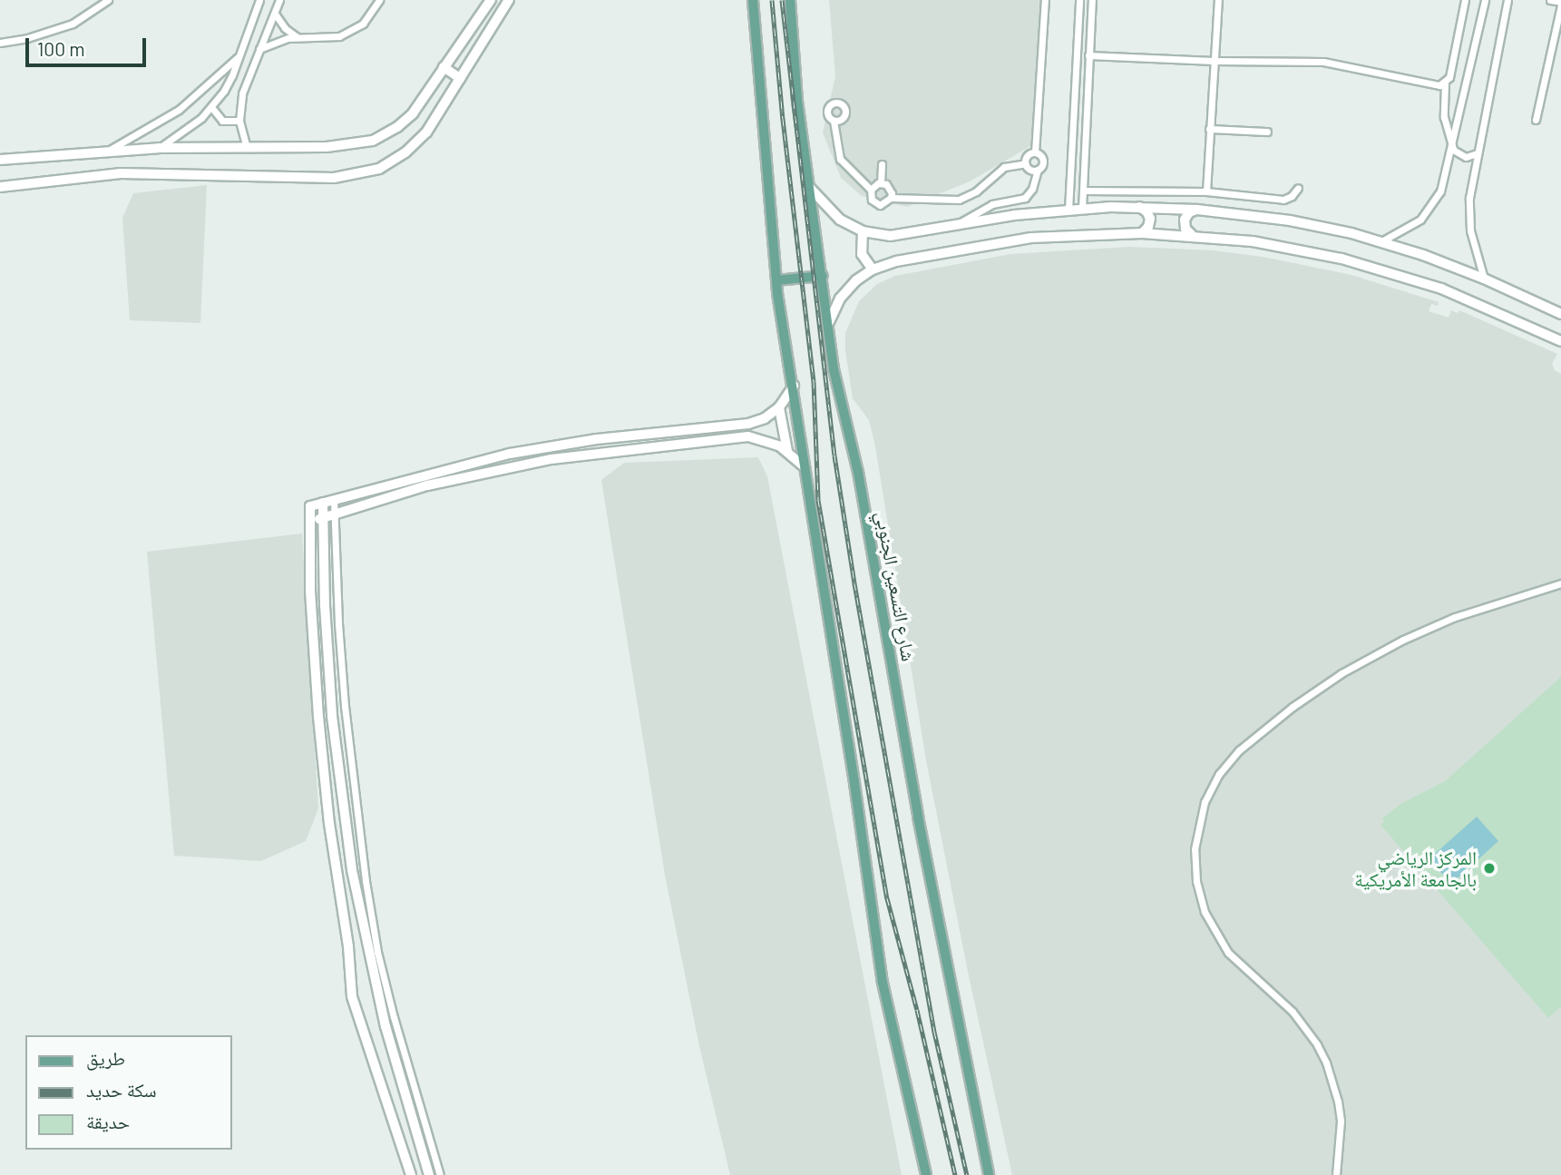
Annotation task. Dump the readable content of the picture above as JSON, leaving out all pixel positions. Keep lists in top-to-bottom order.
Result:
{
  "streets": {
    "main road": ["شارع التسعين الجنوبي"]
  },
  "places": ["المركز الرياضي بالجامعة الأمريكية"],
  "legend": ["طريق", "سكة حديد", "حديقة"],
  "scale_bar": "100 m"
}
